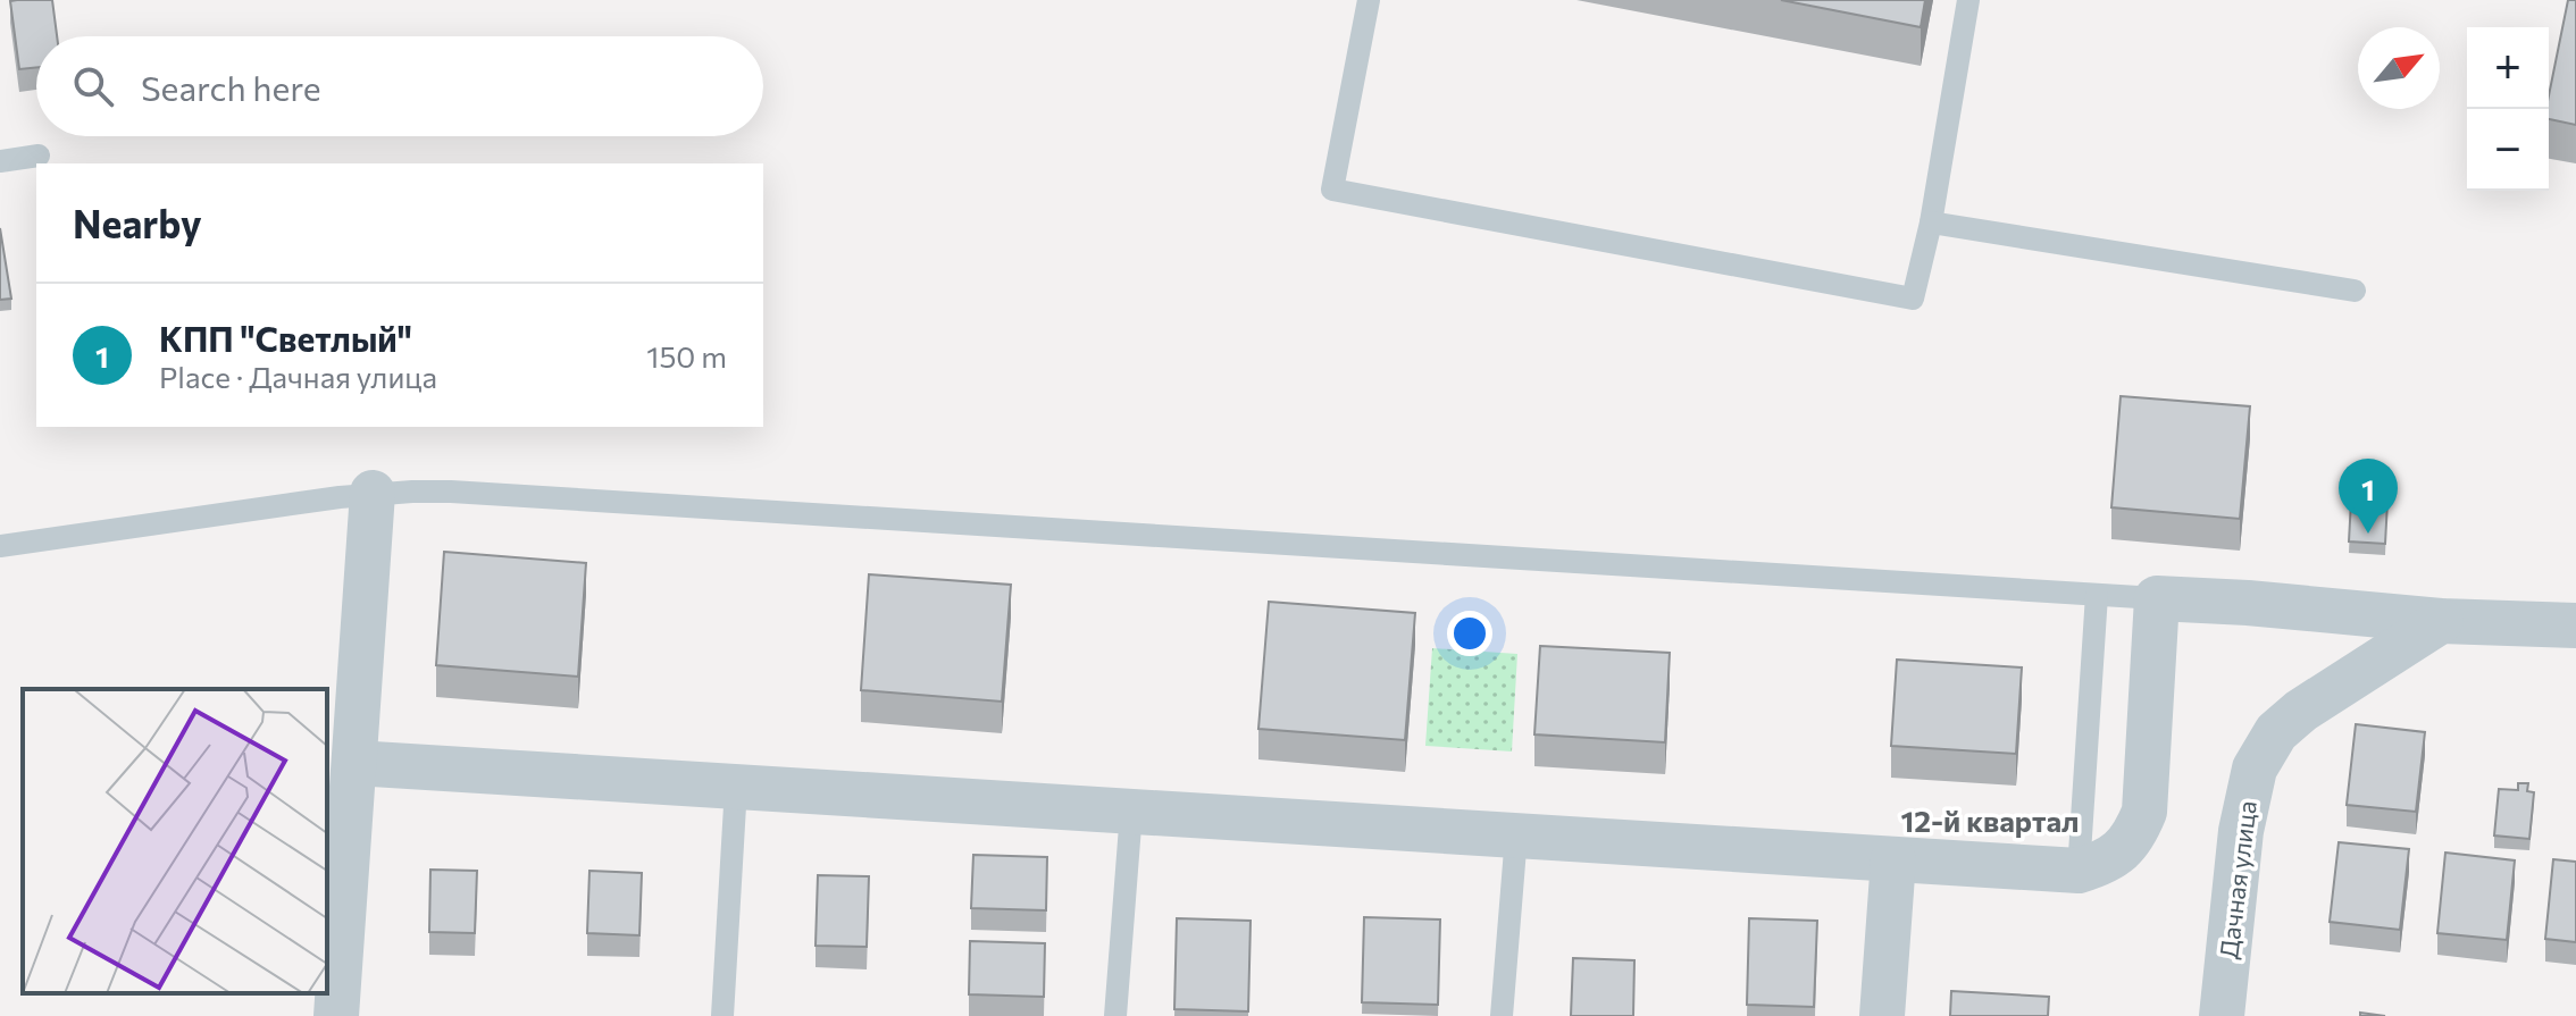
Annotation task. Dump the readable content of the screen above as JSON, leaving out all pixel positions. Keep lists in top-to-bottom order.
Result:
{
  "streets": {
    "street": ["Дачная улица"]
  },
  "districts": ["12-й квартал"],
  "north": "top right",
  "page": {
    "map_buttons": ["+", "−"],
    "search": "Search here",
    "heading": "Nearby",
    "list": [
      {
        "mark": "1",
        "name": "КПП \"Светлый\"",
        "note": "Place · Дачная улица",
        "value": "150 m"
      }
    ],
    "pins": "1"
  }
}
